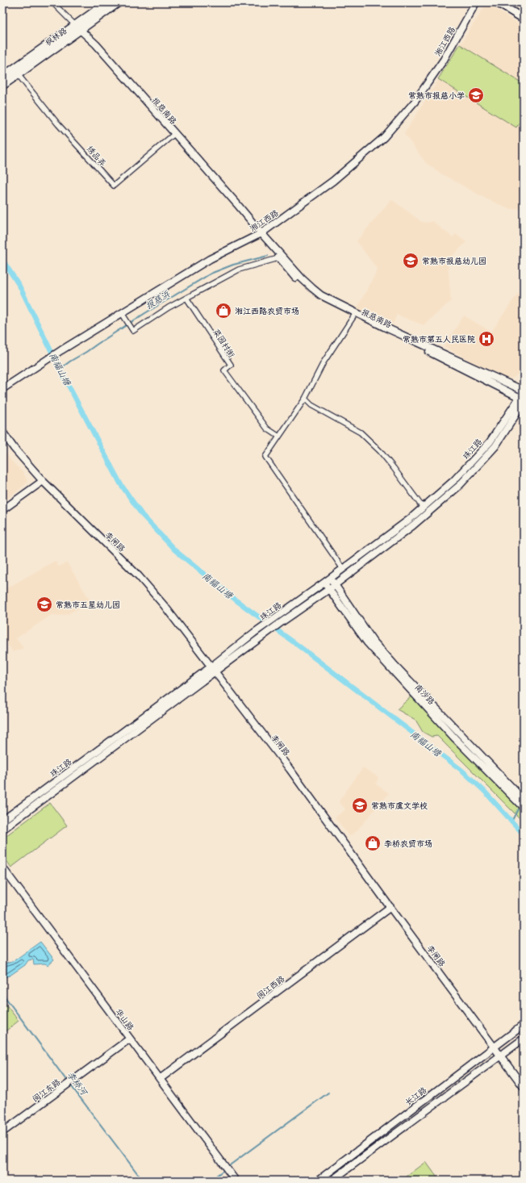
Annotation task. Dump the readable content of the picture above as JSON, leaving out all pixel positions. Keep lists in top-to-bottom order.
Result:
{
  "streets": {
    "main road": ["枫林路"],
    "street": [
      "湘江西路",
      "报慈南路",
      "绣品弄",
      "菜园村街",
      "珠江路",
      "李闸路",
      "南沙路",
      "闽江西路",
      "华山路",
      "闽江东路",
      "长江路"
    ]
  },
  "crossings": [
    ["枫林路", "报慈南路"],
    ["枫林路", "绣品弄"],
    ["湘江西路", "报慈南路"],
    ["报慈南路", "绣品弄"],
    ["报慈南路", "珠江路"],
    ["珠江路", "李闸路"],
    ["珠江路", "南沙路"],
    ["李闸路", "闽江西路"],
    ["李闸路", "长江路"],
    ["闽江西路", "华山路"],
    ["华山路", "闽江东路"]
  ],
  "water": ["报慈浜", "南福山塘", "李桥河"],
  "places": {
    "school or university": [
      "常熟市报慈小学",
      "常熟市报慈幼儿园",
      "常熟市五星幼儿园",
      "常熟市虞文学校"
    ],
    "shop": ["湘江西路农贸市场", "李桥农贸市场"],
    "hospital": ["常熟市第五人民医院"]
  }
}
